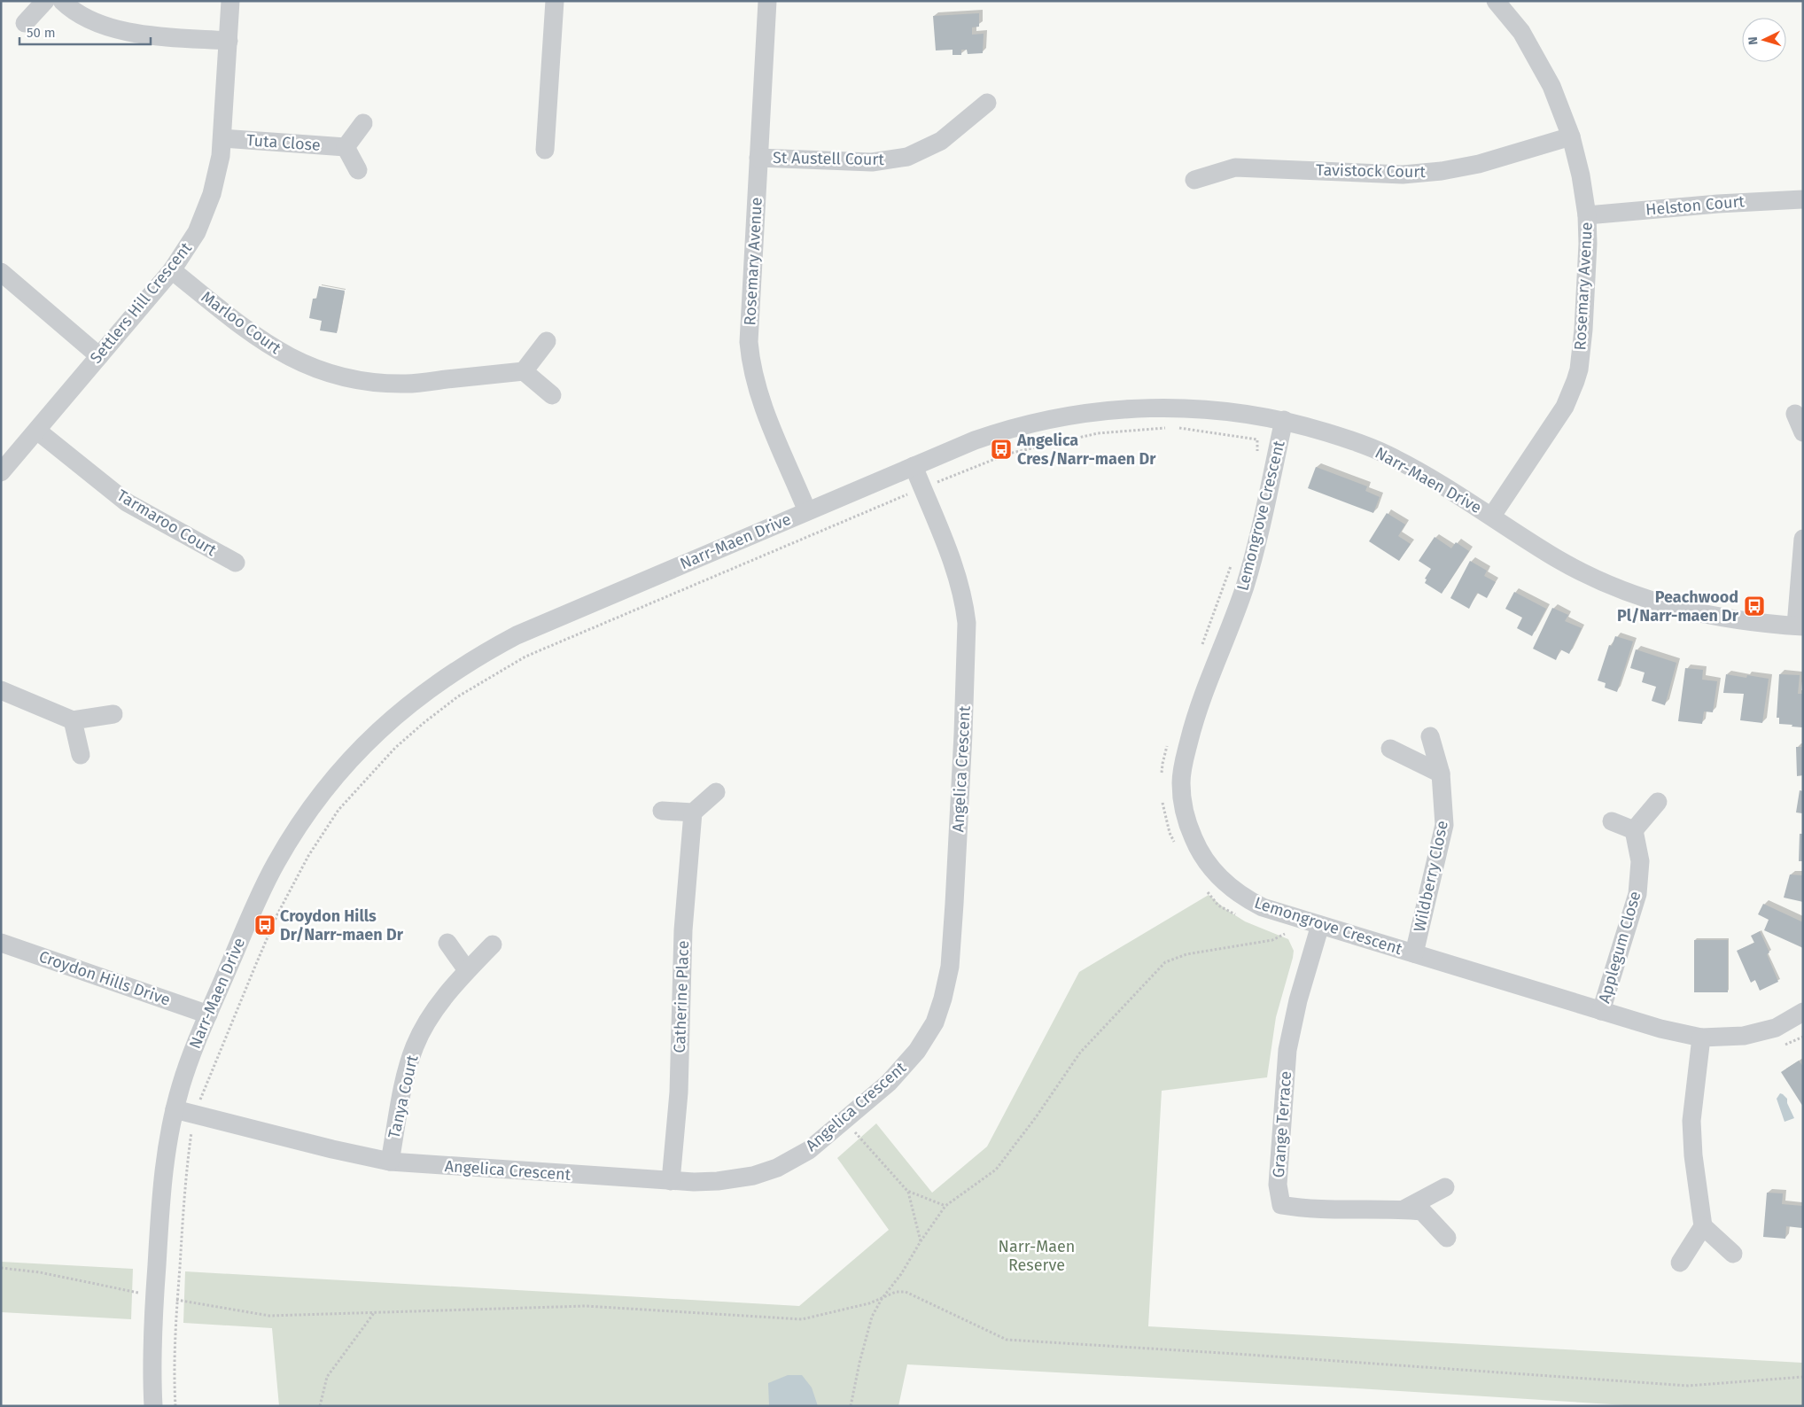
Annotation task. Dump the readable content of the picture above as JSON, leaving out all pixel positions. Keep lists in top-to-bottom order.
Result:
{
  "streets": {
    "street": [
      "Tuta Close",
      "St Austell Court",
      "Tavistock Court",
      "Helston Court",
      "Rosemary Avenue",
      "Settlers Hill Crescent",
      "Marloo Court",
      "Narr-Maen Drive",
      "Lemongrove Crescent",
      "Tarmaroo Court",
      "Angelica Crescent",
      "Wildberry Close",
      "Applegum Close",
      "Croydon Hills Drive",
      "Catherine Place",
      "Tanya Court",
      "Grange Terrace"
    ]
  },
  "crossings": [
    ["Tuta Close", "Settlers Hill Crescent"],
    ["St Austell Court", "Rosemary Avenue"],
    ["Tavistock Court", "Rosemary Avenue"],
    ["Helston Court", "Rosemary Avenue"],
    ["Rosemary Avenue", "Narr-Maen Drive"],
    ["Settlers Hill Crescent", "Marloo Court"],
    ["Settlers Hill Crescent", "Tarmaroo Court"],
    ["Narr-Maen Drive", "Lemongrove Crescent"],
    ["Narr-Maen Drive", "Angelica Crescent"],
    ["Narr-Maen Drive", "Croydon Hills Drive"],
    ["Lemongrove Crescent", "Wildberry Close"],
    ["Lemongrove Crescent", "Applegum Close"],
    ["Lemongrove Crescent", "Grange Terrace"],
    ["Angelica Crescent", "Catherine Place"],
    ["Angelica Crescent", "Tanya Court"]
  ],
  "parks": ["Narr-Maen Reserve"],
  "places": {
    "bus stop": ["Angelica Cres/Narr-maen Dr", "Peachwood Pl/Narr-maen Dr", "Croydon Hills Dr/Narr-maen Dr"]
  },
  "scale_bar": "50 m",
  "north": "left"
}
